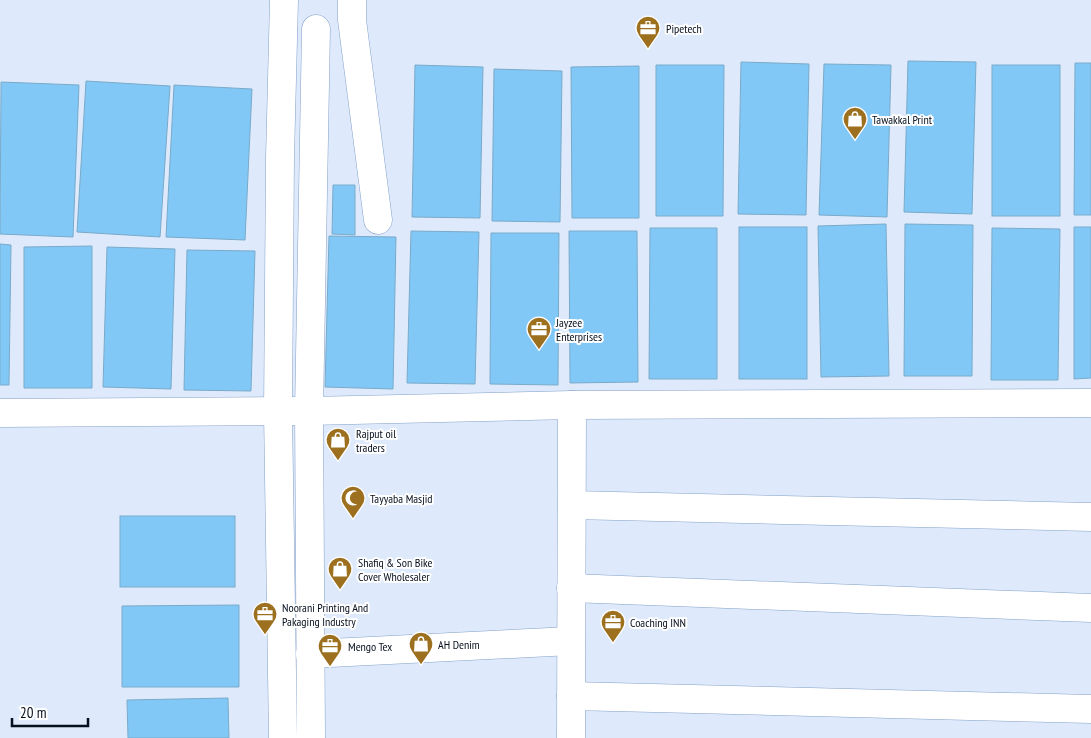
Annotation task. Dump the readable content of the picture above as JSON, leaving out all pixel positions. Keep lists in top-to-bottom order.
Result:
{
  "places": {
    "office": [
      "Pipetech",
      "Jayzee Enterprises",
      "Noorani Printing And Pakaging Industry",
      "Coaching INN",
      "Mengo Tex"
    ],
    "shop": [
      "Tawakkal Print",
      "Rajput oil traders",
      "Shafiq & Son Bike Cover Wholesaler",
      "AH Denim"
    ],
    "mosque": ["Tayyaba Masjid"]
  },
  "scale_bar": "20 m"
}
